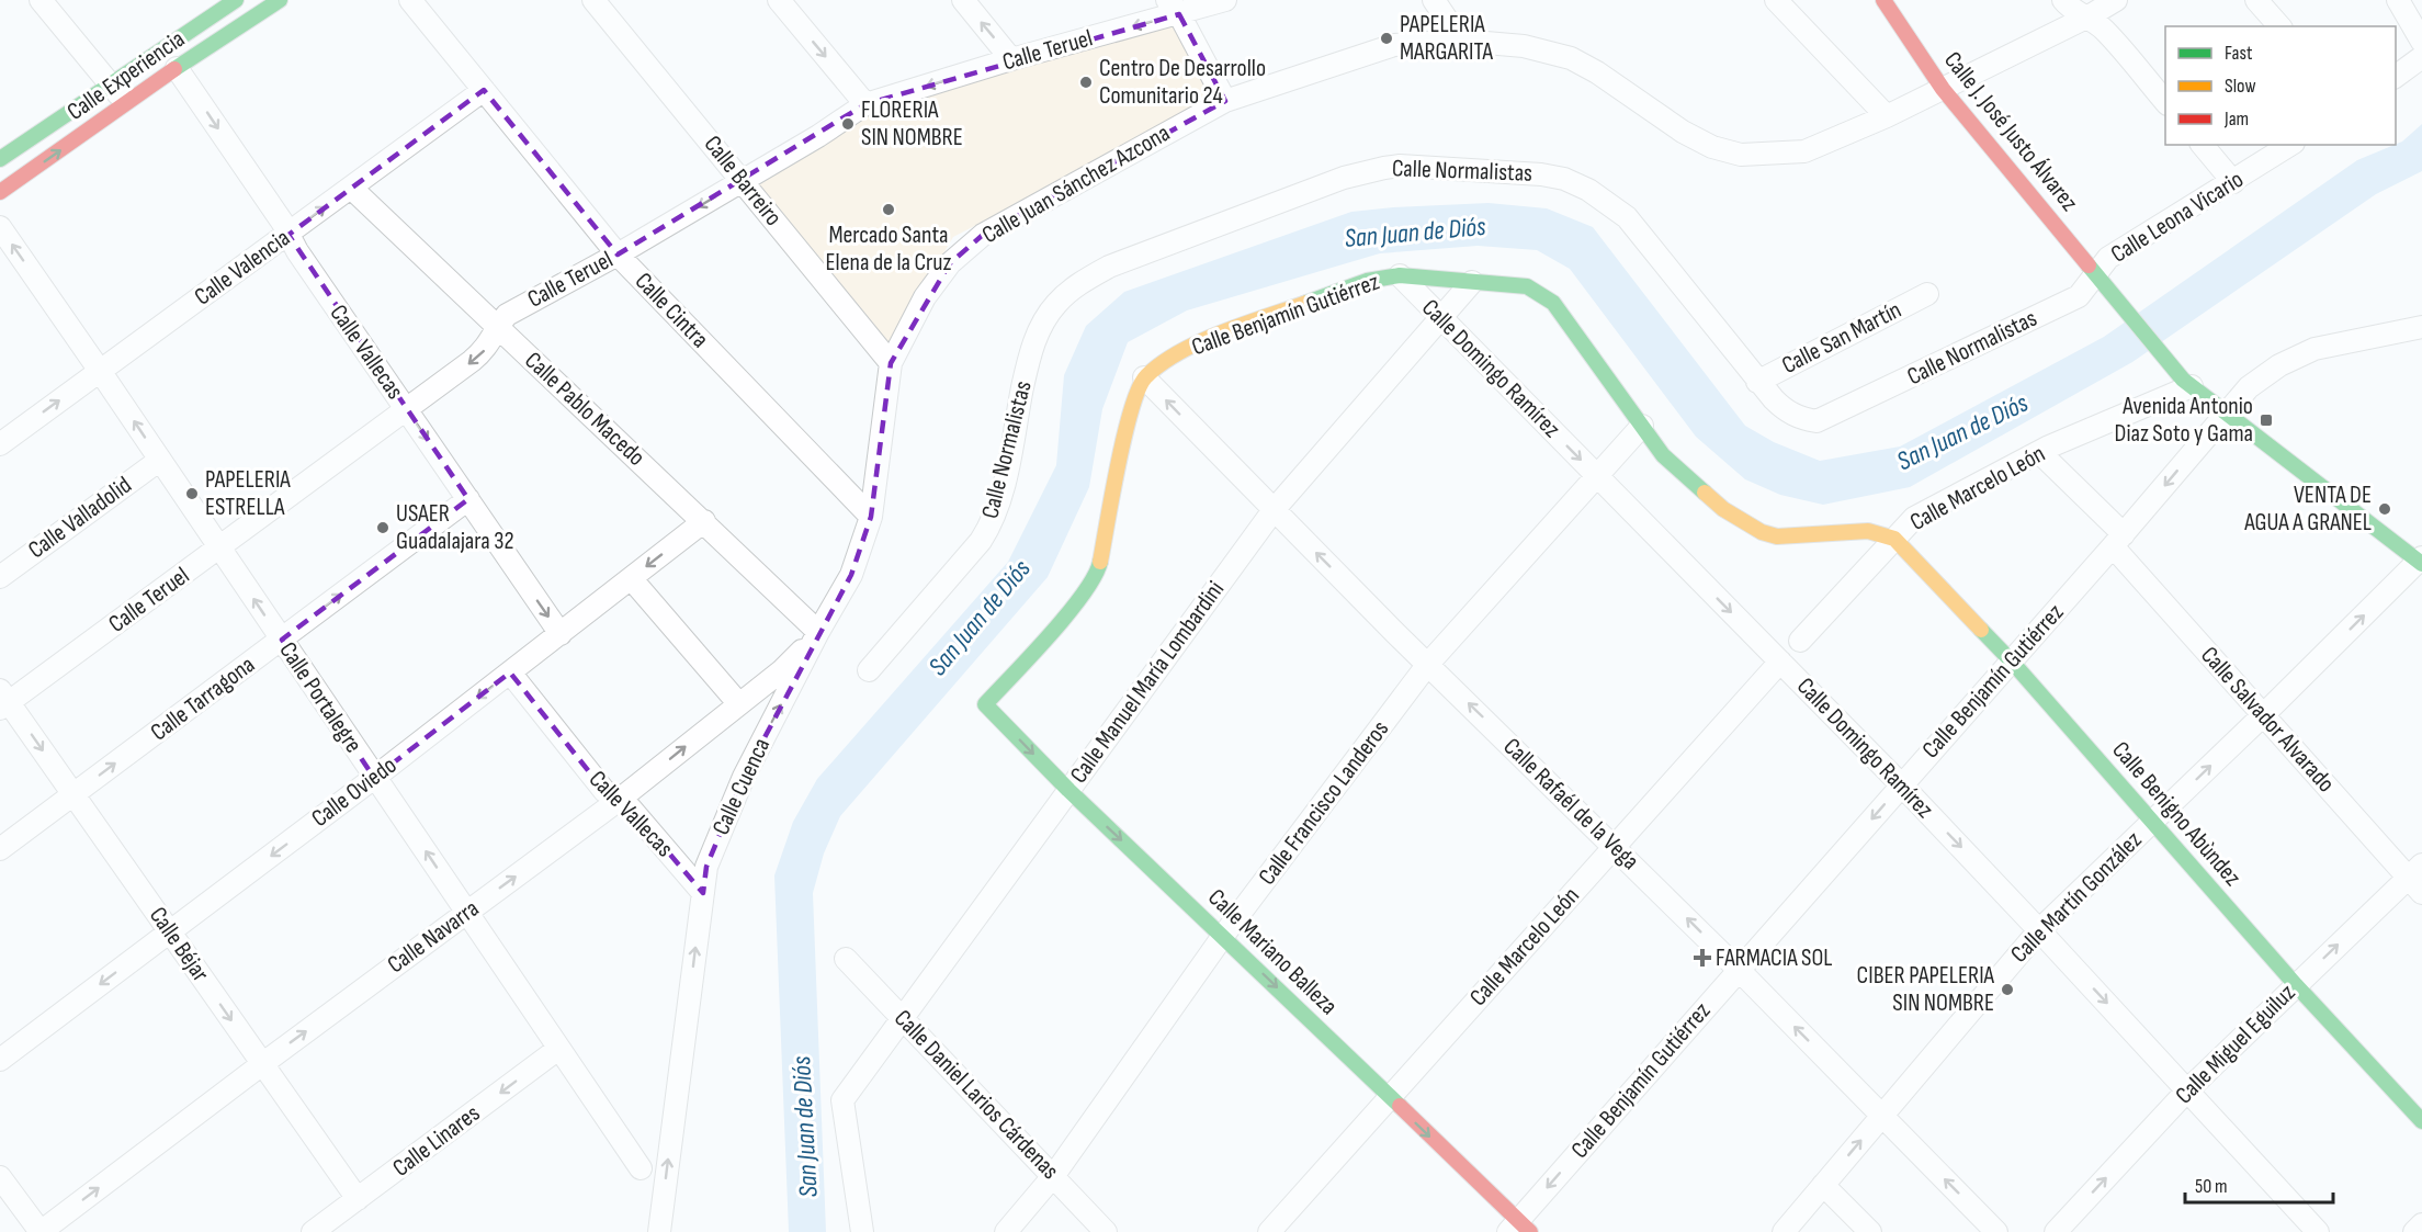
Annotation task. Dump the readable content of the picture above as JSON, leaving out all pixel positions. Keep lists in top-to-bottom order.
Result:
{
  "streets": {
    "street": [
      "Calle Teruel",
      "Calle Experiencia",
      "Calle J. José Justo Álvarez",
      "Calle Normalistas",
      "Calle Barreiro",
      "Calle Juan Sánchez Azcona",
      "Calle Leona Vicario",
      "Calle Valencia",
      "Calle Cintra",
      "Calle Benjamín Gutiérrez",
      "Calle San Martín",
      "Calle Vallecas",
      "Calle Domingo Ramírez",
      "Calle Pablo Macedo",
      "Calle Marcelo León",
      "Calle Valladolid",
      "Calle Manuel María Lombardini",
      "Calle Portalegre",
      "Calle Tarragona",
      "Calle Salvador Alvarado",
      "Calle Cuenca",
      "Calle Oviedo",
      "Calle Francisco Landeros",
      "Calle Rafaél de la Vega",
      "Calle Benigno Abùndez",
      "Calle Martín González",
      "Calle Navarra",
      "Calle Béjar",
      "Calle Mariano Balleza",
      "Calle Miguel Eguiluz",
      "Calle Daniel Larios Cárdenas",
      "Calle Linares"
    ]
  },
  "crossings": [
    ["Calle Teruel", "Calle Barreiro"],
    ["Calle Teruel", "Calle Cintra"],
    ["Calle Teruel", "Calle Vallecas"],
    ["Calle Teruel", "Calle Pablo Macedo"],
    ["Calle Teruel", "Calle Portalegre"],
    ["Calle Teruel", "Calle Béjar"],
    ["Calle Experiencia", "Calle Vallecas"],
    ["Calle J. José Justo Álvarez", "Calle Normalistas"],
    ["Calle J. José Justo Álvarez", "Calle Juan Sánchez Azcona"],
    ["Calle J. José Justo Álvarez", "Calle Leona Vicario"],
    ["Calle J. José Justo Álvarez", "Calle Benjamín Gutiérrez"],
    ["Calle J. José Justo Álvarez", "Calle Marcelo León"],
    ["Calle J. José Justo Álvarez", "Calle Martín González"],
    ["Calle Normalistas", "Calle Leona Vicario"],
    ["Calle Normalistas", "Calle San Martín"],
    ["Calle Barreiro", "Calle Juan Sánchez Azcona"],
    ["Calle Barreiro", "Calle Cuenca"],
    ["Calle Juan Sánchez Azcona", "Calle Cuenca"],
    ["Calle Valencia", "Calle Cintra"],
    ["Calle Valencia", "Calle Vallecas"],
    ["Calle Valencia", "Calle Pablo Macedo"],
    ["Calle Valencia", "Calle Portalegre"],
    ["Calle Cintra", "Calle Cuenca"],
    ["Calle Benjamín Gutiérrez", "Calle Domingo Ramírez"],
    ["Calle Benjamín Gutiérrez", "Calle Marcelo León"],
    ["Calle Benjamín Gutiérrez", "Calle Manuel María Lombardini"],
    ["Calle Benjamín Gutiérrez", "Calle Salvador Alvarado"],
    ["Calle Benjamín Gutiérrez", "Calle Francisco Landeros"],
    ["Calle Benjamín Gutiérrez", "Calle Rafaél de la Vega"],
    ["Calle Benjamín Gutiérrez", "Calle Benigno Abùndez"],
    ["Calle Benjamín Gutiérrez", "Calle Mariano Balleza"],
    ["Calle Vallecas", "Calle Tarragona"],
    ["Calle Vallecas", "Calle Cuenca"],
    ["Calle Vallecas", "Calle Oviedo"],
    ["Calle Vallecas", "Calle Navarra"],
    ["Calle Domingo Ramírez", "Calle Marcelo León"],
    ["Calle Domingo Ramírez", "Calle Manuel María Lombardini"],
    ["Calle Domingo Ramírez", "Calle Francisco Landeros"],
    ["Calle Domingo Ramírez", "Calle Martín González"],
    ["Calle Domingo Ramírez", "Calle Miguel Eguiluz"],
    ["Calle Pablo Macedo", "Calle Cuenca"],
    ["Calle Pablo Macedo", "Calle Oviedo"],
    ["Calle Pablo Macedo", "Calle Navarra"],
    ["Calle Marcelo León", "Calle Salvador Alvarado"],
    ["Calle Marcelo León", "Calle Rafaél de la Vega"],
    ["Calle Marcelo León", "Calle Benigno Abùndez"],
    ["Calle Marcelo León", "Calle Mariano Balleza"],
    ["Calle Valladolid", "Calle Portalegre"],
    ["Calle Manuel María Lombardini", "Calle Rafaél de la Vega"],
    ["Calle Manuel María Lombardini", "Calle Mariano Balleza"],
    ["Calle Manuel María Lombardini", "Calle Daniel Larios Cárdenas"],
    ["Calle Portalegre", "Calle Tarragona"],
    ["Calle Portalegre", "Calle Oviedo"],
    ["Calle Portalegre", "Calle Navarra"],
    ["Calle Portalegre", "Calle Linares"],
    ["Calle Tarragona", "Calle Béjar"],
    ["Calle Salvador Alvarado", "Calle Martín González"],
    ["Calle Salvador Alvarado", "Calle Miguel Eguiluz"],
    ["Calle Cuenca", "Calle Navarra"],
    ["Calle Oviedo", "Calle Béjar"],
    ["Calle Francisco Landeros", "Calle Rafaél de la Vega"],
    ["Calle Francisco Landeros", "Calle Mariano Balleza"],
    ["Calle Francisco Landeros", "Calle Daniel Larios Cárdenas"],
    ["Calle Rafaél de la Vega", "Calle Martín González"],
    ["Calle Rafaél de la Vega", "Calle Mariano Balleza"],
    ["Calle Benigno Abùndez", "Calle Martín González"],
    ["Calle Benigno Abùndez", "Calle Miguel Eguiluz"],
    ["Calle Navarra", "Calle Béjar"],
    ["Calle Béjar", "Calle Linares"]
  ],
  "one_way": [
    "Calle Teruel",
    "Calle Vallecas",
    "Calle Domingo Ramírez",
    "Calle Portalegre",
    "Calle Tarragona",
    "Calle Cuenca",
    "Calle Oviedo",
    "Calle Rafaél de la Vega",
    "Calle Martín González",
    "Calle Navarra",
    "Calle Béjar",
    "Calle Mariano Balleza",
    "Calle Miguel Eguiluz",
    "Calle Linares"
  ],
  "water": ["San Juan de Diós"],
  "places": {
    "other": [
      "PAPELERIA MARGARITA",
      "Centro De Desarrollo Comunitario 24",
      "FLORERIA SIN NOMBRE",
      "Mercado Santa Elena de la Cruz",
      "PAPELERIA ESTRELLA",
      "VENTA DE AGUA A GRANEL",
      "USAER Guadalajara 32",
      "CIBER PAPELERIA SIN NOMBRE"
    ],
    "transit": ["Avenida Antonio Diaz Soto y Gama"],
    "health": ["FARMACIA SOL"]
  },
  "legend": ["Fast", "Slow", "Jam"],
  "scale_bar": "50 m"
}
